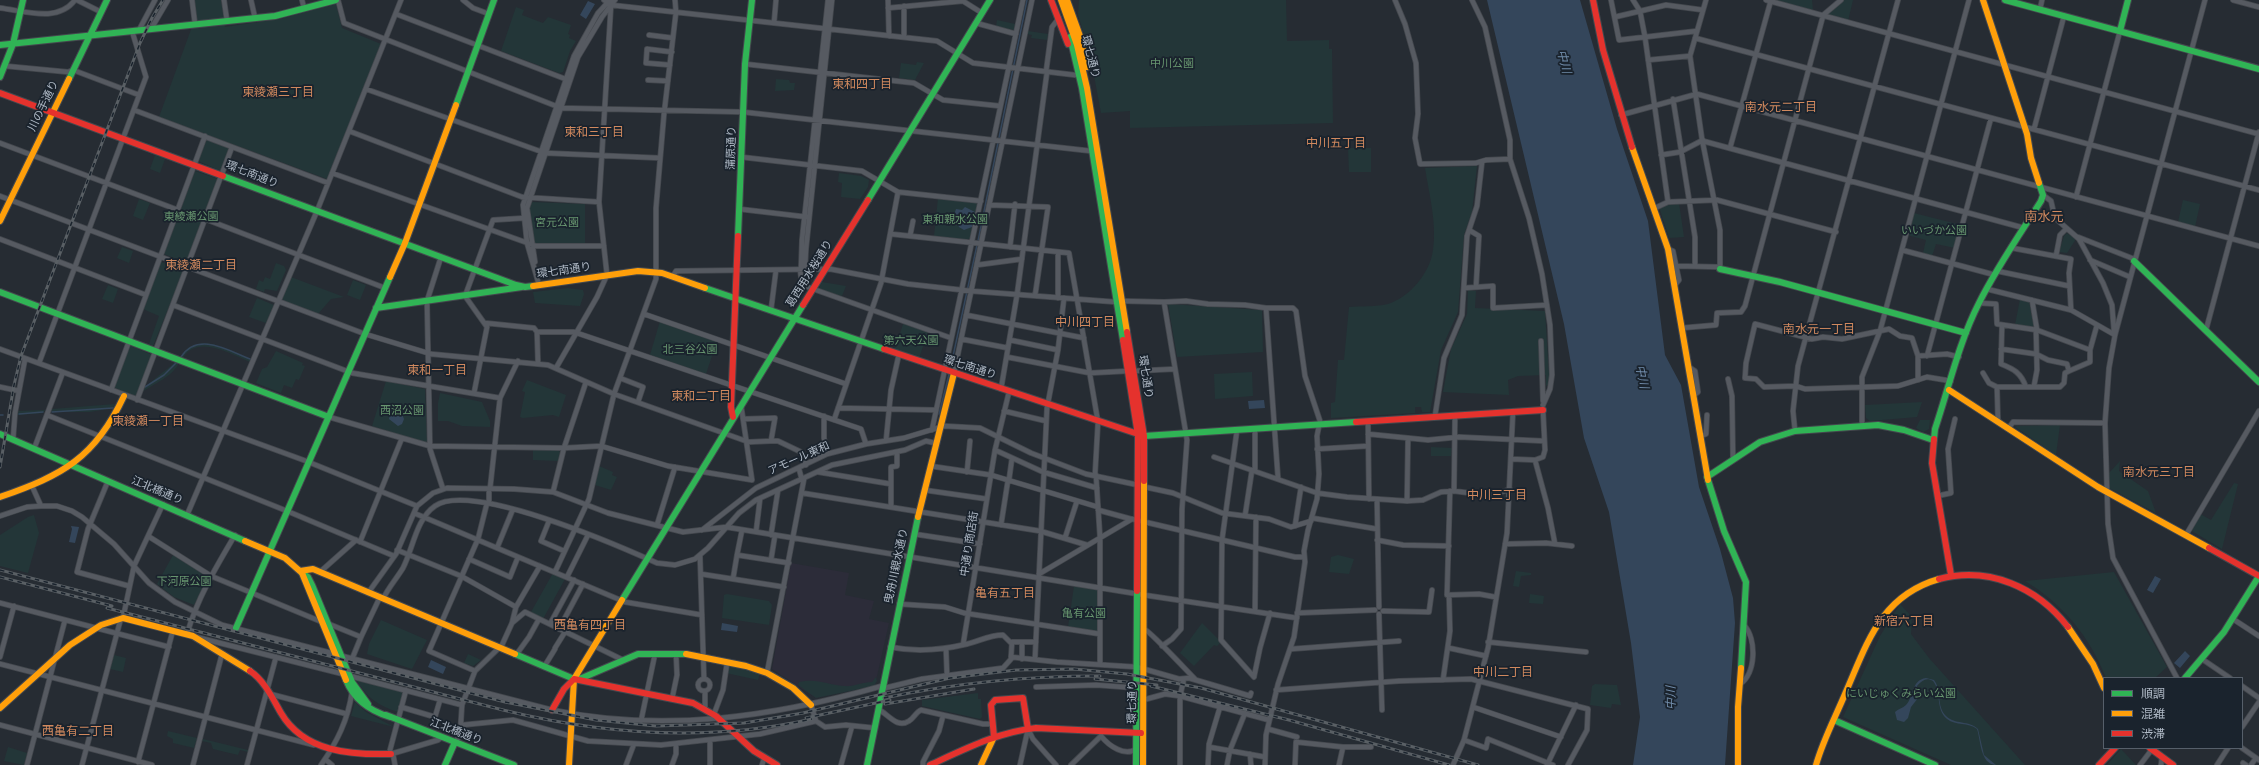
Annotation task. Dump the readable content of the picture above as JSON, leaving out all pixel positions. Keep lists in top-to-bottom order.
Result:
{
  "streets": {
    "street": [
      "環七通り",
      "川の手通り",
      "蒲原通り",
      "環七南通り",
      "葛西用水桜通り",
      "アモール東和",
      "江北橋通り",
      "中通り商店街",
      "曳舟川親水通り"
    ]
  },
  "crossings": [
    ["環七通り", "環七南通り"],
    ["環七通り", "アモール東和"],
    ["川の手通り", "環七南通り"],
    ["蒲原通り", "環七南通り"],
    ["蒲原通り", "葛西用水桜通り"],
    ["環七南通り", "葛西用水桜通り"],
    ["環七南通り", "中通り商店街"],
    ["環七南通り", "曳舟川親水通り"],
    ["アモール東和", "中通り商店街"],
    ["アモール東和", "曳舟川親水通り"]
  ],
  "districts": [
    "東和四丁目",
    "東綾瀬三丁目",
    "南水元二丁目",
    "東和三丁目",
    "中川五丁目",
    "南水元",
    "東綾瀬二丁目",
    "中川四丁目",
    "南水元一丁目",
    "東和一丁目",
    "東和二丁目",
    "東綾瀬一丁目",
    "南水元三丁目",
    "中川三丁目",
    "亀有五丁目",
    "新宿六丁目",
    "西亀有四丁目",
    "中川二丁目",
    "西亀有二丁目"
  ],
  "water": ["中川"],
  "parks": [
    "中川公園",
    "東綾瀬公園",
    "東和親水公園",
    "宮元公園",
    "いいづか公園",
    "第六天公園",
    "北三谷公園",
    "西沼公園",
    "下河原公園",
    "亀有公園",
    "にいじゅくみらい公園"
  ],
  "legend": ["順調", "混雑", "渋滞"]
}
